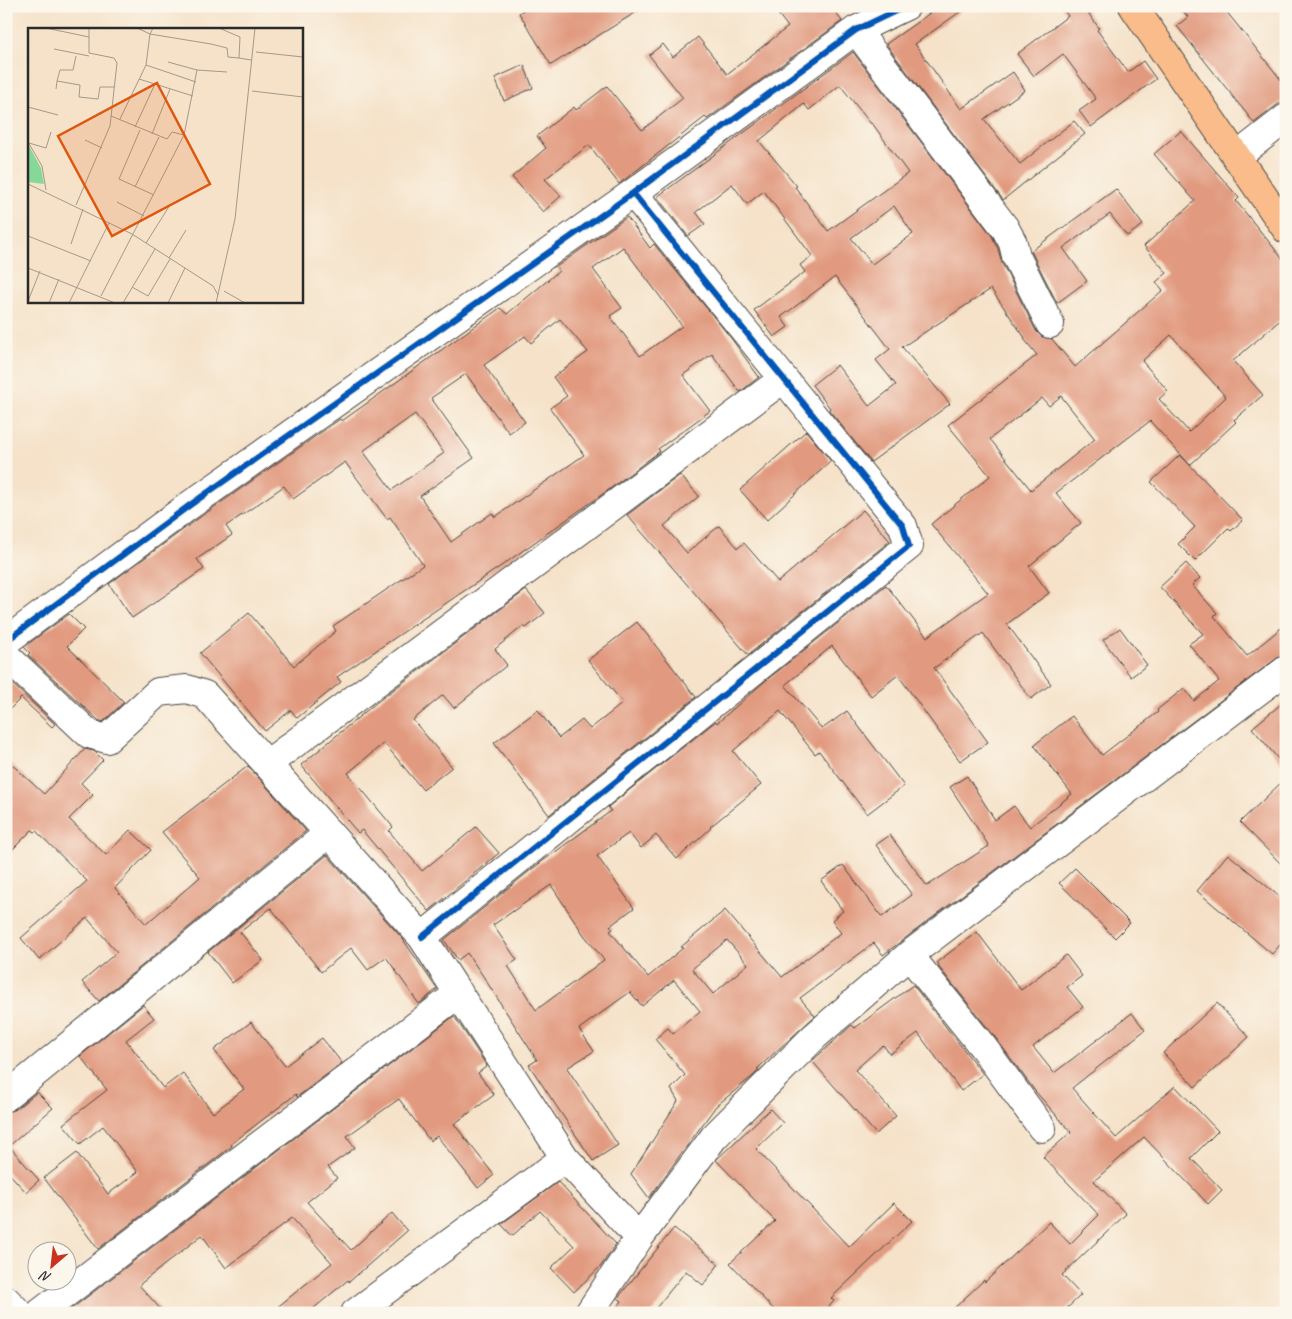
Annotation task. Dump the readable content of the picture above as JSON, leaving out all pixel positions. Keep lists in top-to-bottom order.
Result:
{
  "north": "bottom left"
}
